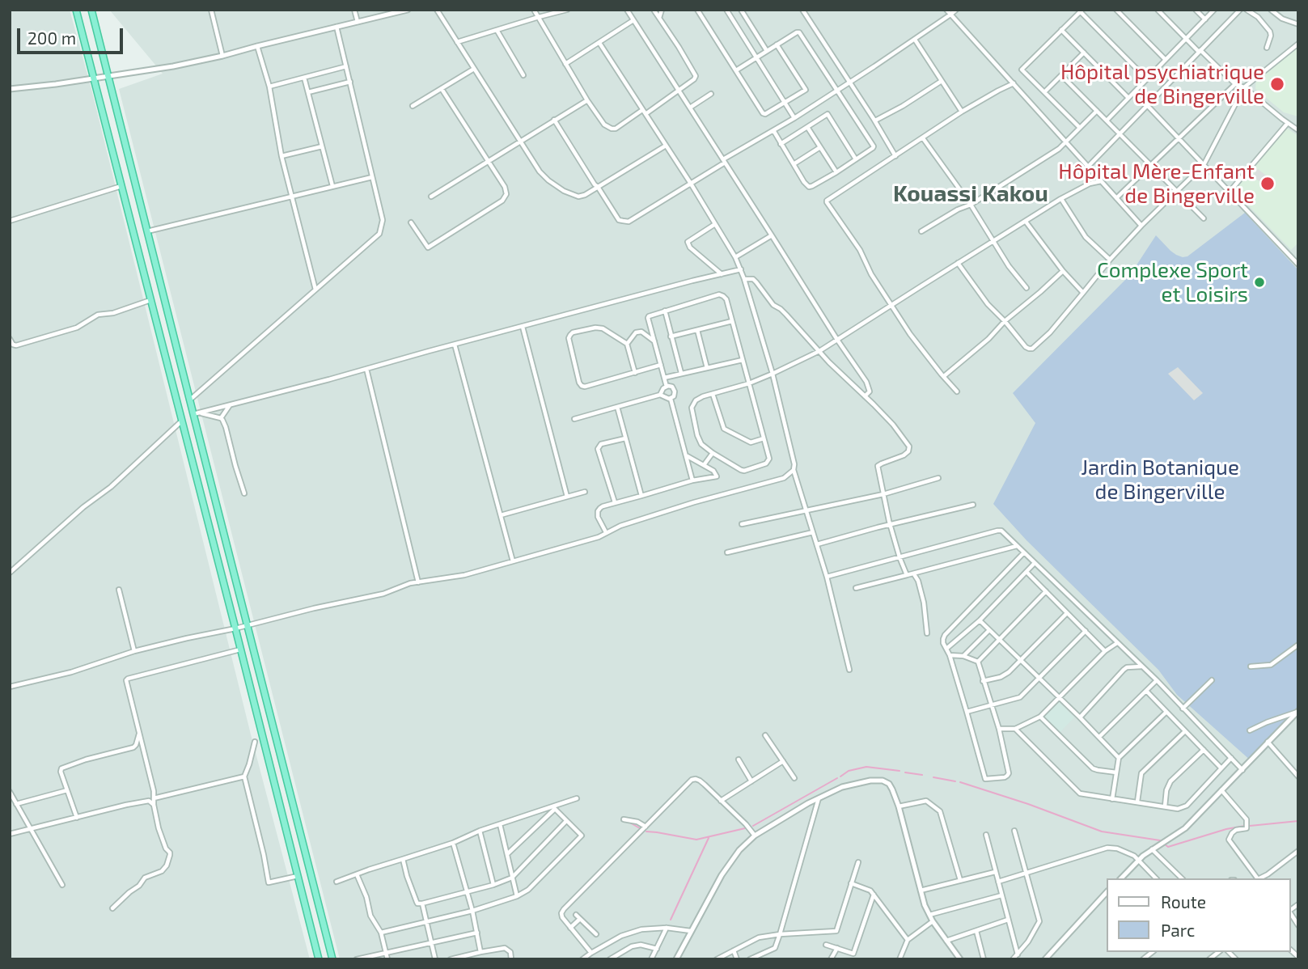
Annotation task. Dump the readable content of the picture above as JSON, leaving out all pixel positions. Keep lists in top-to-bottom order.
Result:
{
  "districts": ["Kouassi Kakou"],
  "parks": ["Jardin Botanique de Bingerville"],
  "places": ["Hôpital psychiatrique de Bingerville", "Hôpital Mère-Enfant de Bingerville", "Complexe Sport et Loisirs"],
  "legend": ["Route", "Parc"],
  "scale_bar": "200 m"
}
